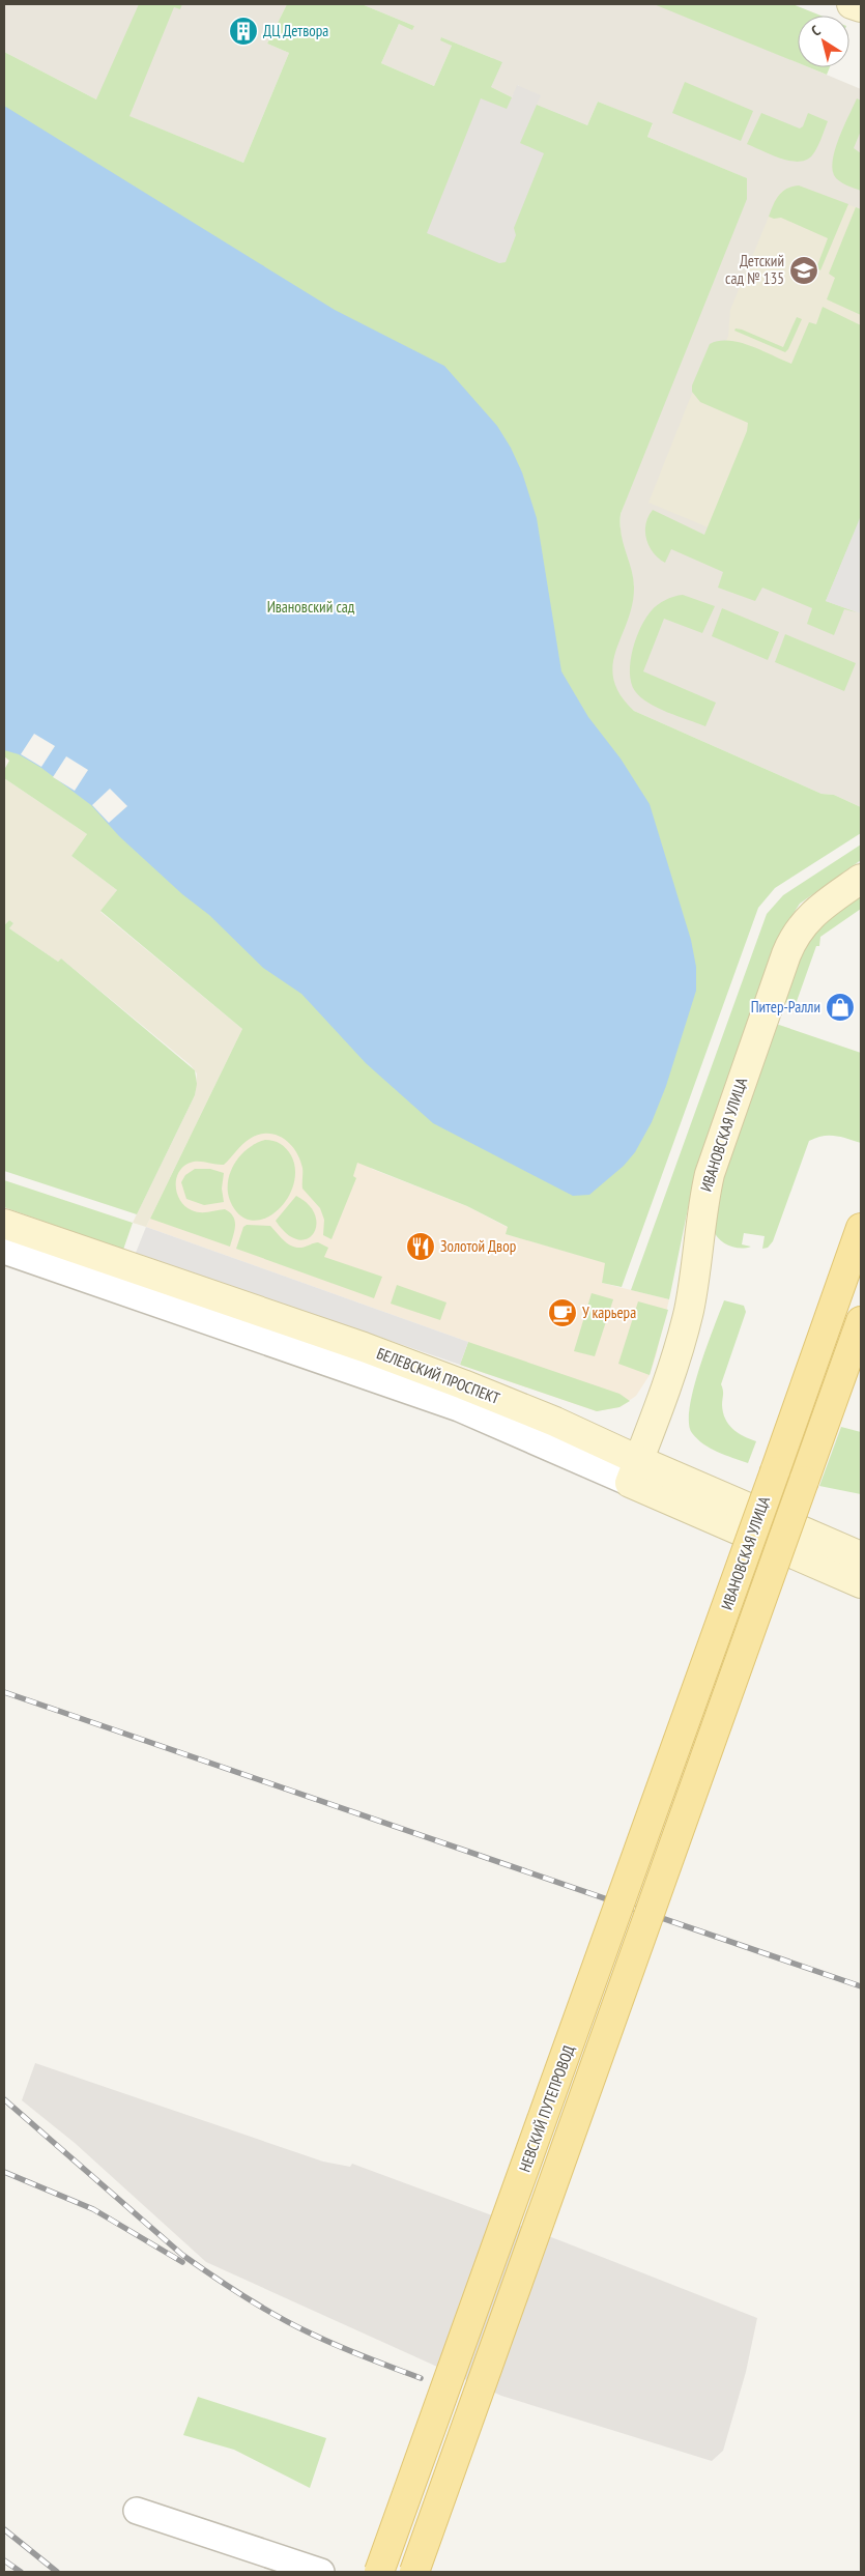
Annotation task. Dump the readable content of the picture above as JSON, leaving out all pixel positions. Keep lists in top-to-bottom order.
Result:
{
  "streets": {
    "main road": ["ИВАНОВСКАЯ УЛИЦА", "НЕВСКИЙ ПУТЕПРОВОД"],
    "street": ["БЕЛЕВСКИЙ ПРОСПЕКТ"]
  },
  "crossings": [
    ["ИВАНОВСКАЯ УЛИЦА", "БЕЛЕВСКИЙ ПРОСПЕКТ"],
    ["ИВАНОВСКАЯ УЛИЦА", "НЕВСКИЙ ПУТЕПРОВОД"]
  ],
  "parks": ["Ивановский сад"],
  "places": {
    "building": ["ДЦ Детвора"],
    "school or university": ["Детский сад № 135"],
    "shop": ["Питер-Ралли"],
    "restaurant": ["Золотой Двор"],
    "cafe": ["У карьера"]
  },
  "north": "top left"
}
